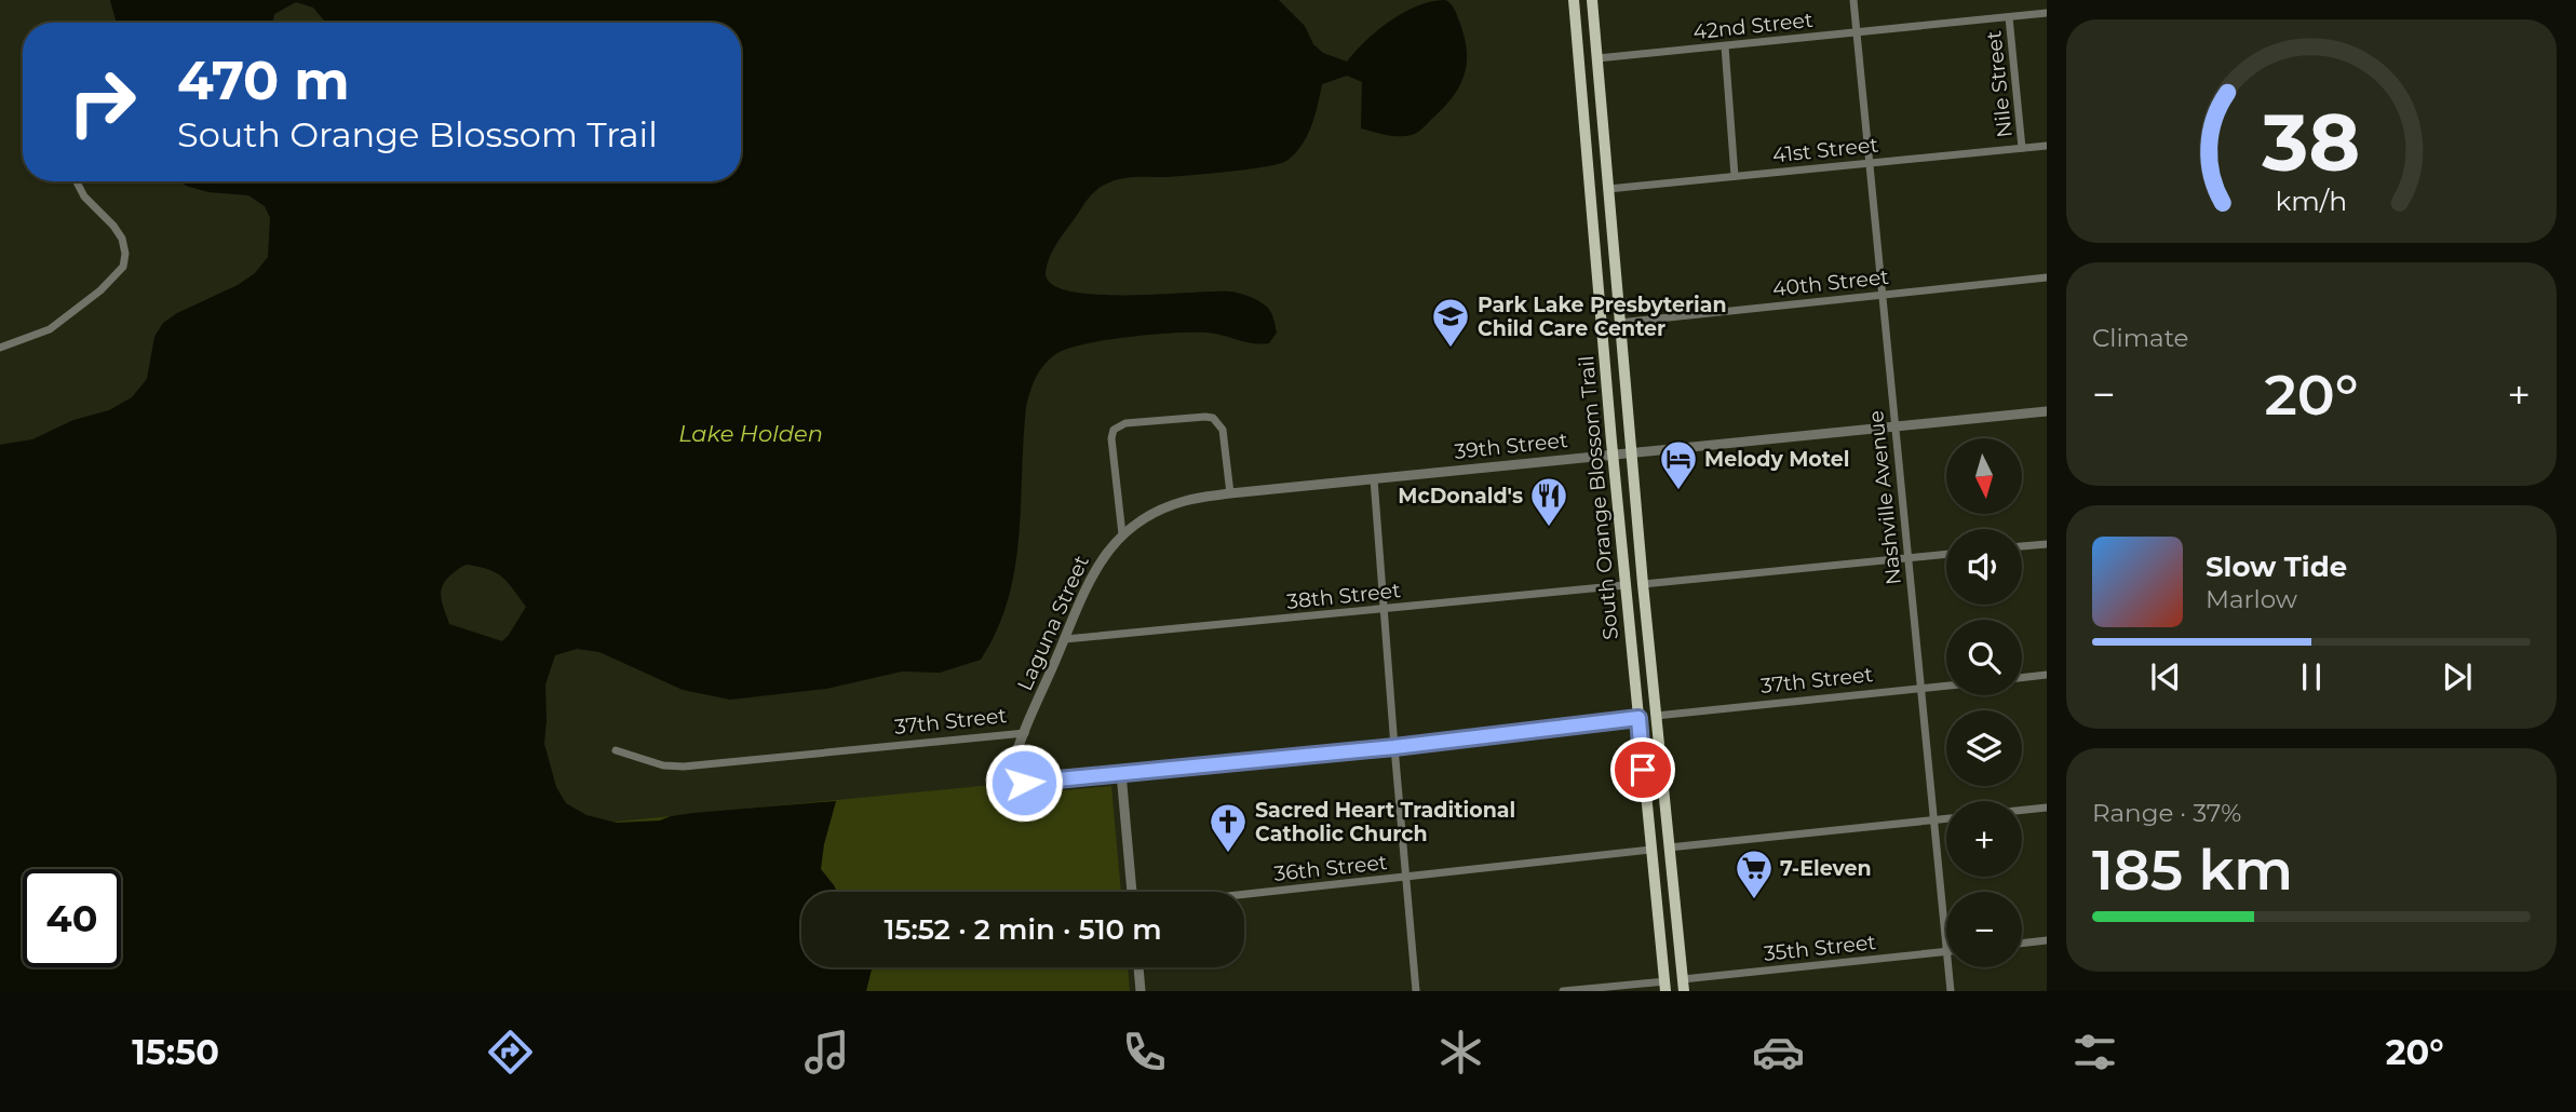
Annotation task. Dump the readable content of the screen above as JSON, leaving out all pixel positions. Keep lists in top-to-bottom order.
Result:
{
  "streets": {
    "main road": ["South Orange Blossom Trail"],
    "street": [
      "42nd Street",
      "Nile Street",
      "41st Street",
      "40th Street",
      "39th Street",
      "Nashville Avenue",
      "38th Street",
      "Laguna Street",
      "37th Street",
      "36th Street",
      "35th Street"
    ]
  },
  "crossings": [
    ["42nd Street", "Nile Street"],
    ["42nd Street", "South Orange Blossom Trail"],
    ["42nd Street", "Nashville Avenue"],
    ["Nile Street", "41st Street"],
    ["41st Street", "South Orange Blossom Trail"],
    ["41st Street", "Nashville Avenue"],
    ["40th Street", "South Orange Blossom Trail"],
    ["40th Street", "Nashville Avenue"],
    ["39th Street", "South Orange Blossom Trail"],
    ["39th Street", "Nashville Avenue"],
    ["39th Street", "Laguna Street"],
    ["South Orange Blossom Trail", "38th Street"],
    ["South Orange Blossom Trail", "37th Street"],
    ["South Orange Blossom Trail", "36th Street"],
    ["South Orange Blossom Trail", "35th Street"],
    ["Nashville Avenue", "37th Street"],
    ["38th Street", "Laguna Street"],
    ["Laguna Street", "37th Street"]
  ],
  "water": ["Lake Holden"],
  "places": {
    "school or university": ["Park Lake Presbyterian Child Care Center"],
    "hotel": ["Melody Motel"],
    "restaurant": ["McDonald's"],
    "church": ["Sacred Heart Traditional Catholic Church"],
    "supermarket": ["7-Eleven"]
  },
  "north": "bottom",
  "page": {
    "turn": ["470 m", "South Orange Blossom Trail"],
    "tile": [
      "Climate",
      ["Range · 37%", "185 km"]
    ],
    "heat": ["−", "20°", "+"],
    "map_buttons": ["+", "−"],
    "song": ["Slow Tide", "Marlow"],
    "limit": "40",
    "trip": "15:52 · 2 min · 510 m",
    "tabs": ["15:50", "20°"],
    "gauge": ["38", "km/h"]
  }
}
